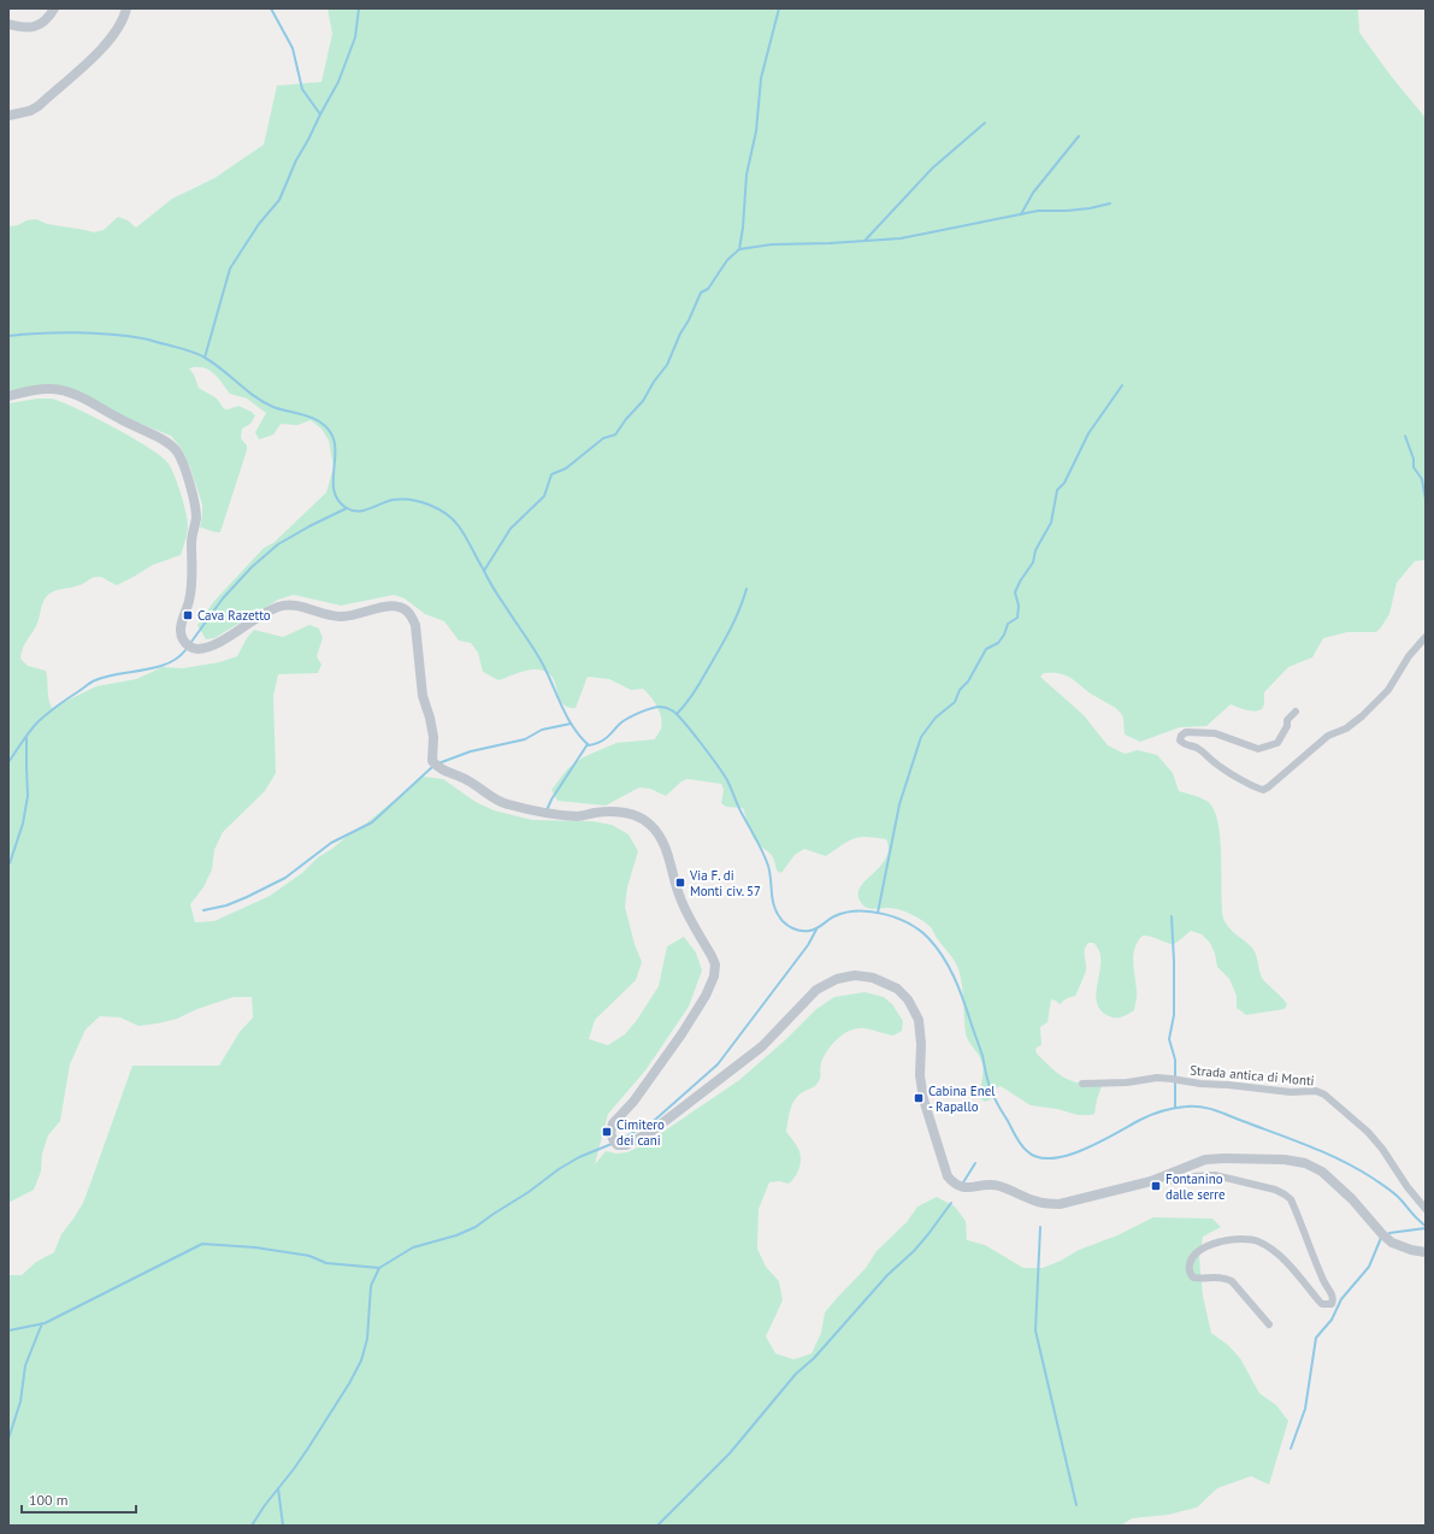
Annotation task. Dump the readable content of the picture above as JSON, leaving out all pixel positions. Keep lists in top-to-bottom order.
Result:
{
  "streets": {
    "street": ["Strada antica di Monti"]
  },
  "places": {
    "transit": [
      "Cava Razetto",
      "Via F. di Monti civ. 57",
      "Cabina Enel - Rapallo",
      "Cimitero dei cani",
      "Fontanino dalle serre"
    ]
  },
  "scale_bar": "100 m"
}
